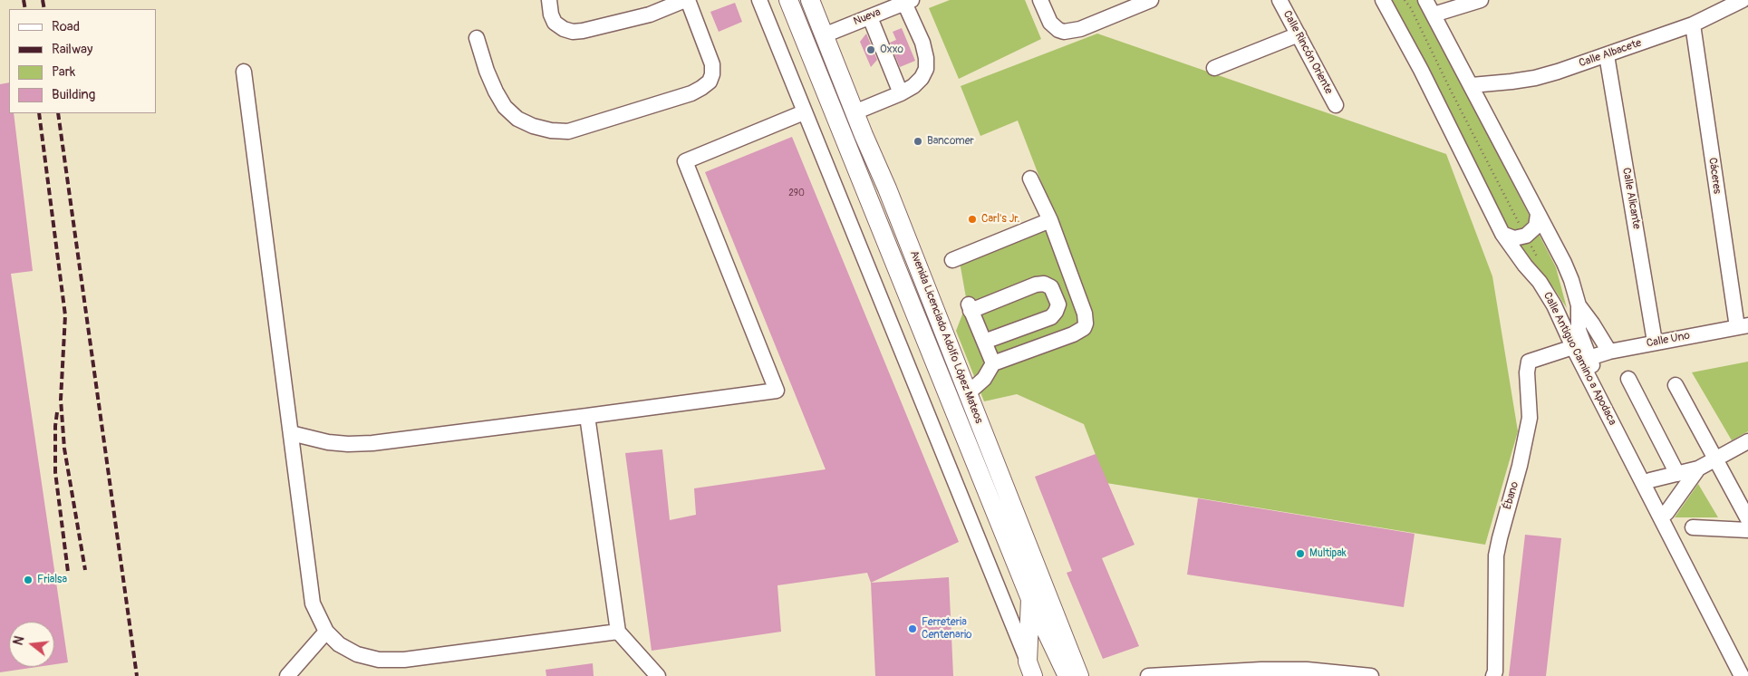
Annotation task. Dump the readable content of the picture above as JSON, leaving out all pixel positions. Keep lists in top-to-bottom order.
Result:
{
  "streets": {
    "main road": ["Avenida Licenciado Adolfo López Mateos"],
    "street": [
      "Nueva",
      "Calle Rincón Oriente",
      "Calle Albacete",
      "Cáceres",
      "Calle Alicante",
      "Calle Uno",
      "Calle Antiguo Camino a Apodaca",
      "Ébano"
    ]
  },
  "crossings": [
    ["Nueva", "Avenida Licenciado Adolfo López Mateos"],
    ["Calle Albacete", "Cáceres"],
    ["Calle Albacete", "Calle Alicante"],
    ["Calle Albacete", "Calle Antiguo Camino a Apodaca"],
    ["Cáceres", "Calle Uno"],
    ["Calle Alicante", "Calle Uno"],
    ["Calle Uno", "Calle Antiguo Camino a Apodaca"],
    ["Calle Uno", "Ébano"],
    ["Calle Antiguo Camino a Apodaca", "Ébano"]
  ],
  "places": [
    "Oxxo",
    "Bancomer",
    "Carl's Jr.",
    "Multipak",
    "Frialsa",
    "Ferreteria Centenario"
  ],
  "house_numbers": ["290"],
  "legend": [
    "Road",
    "Railway",
    "Park",
    "Building"
  ],
  "north": "left"
}
